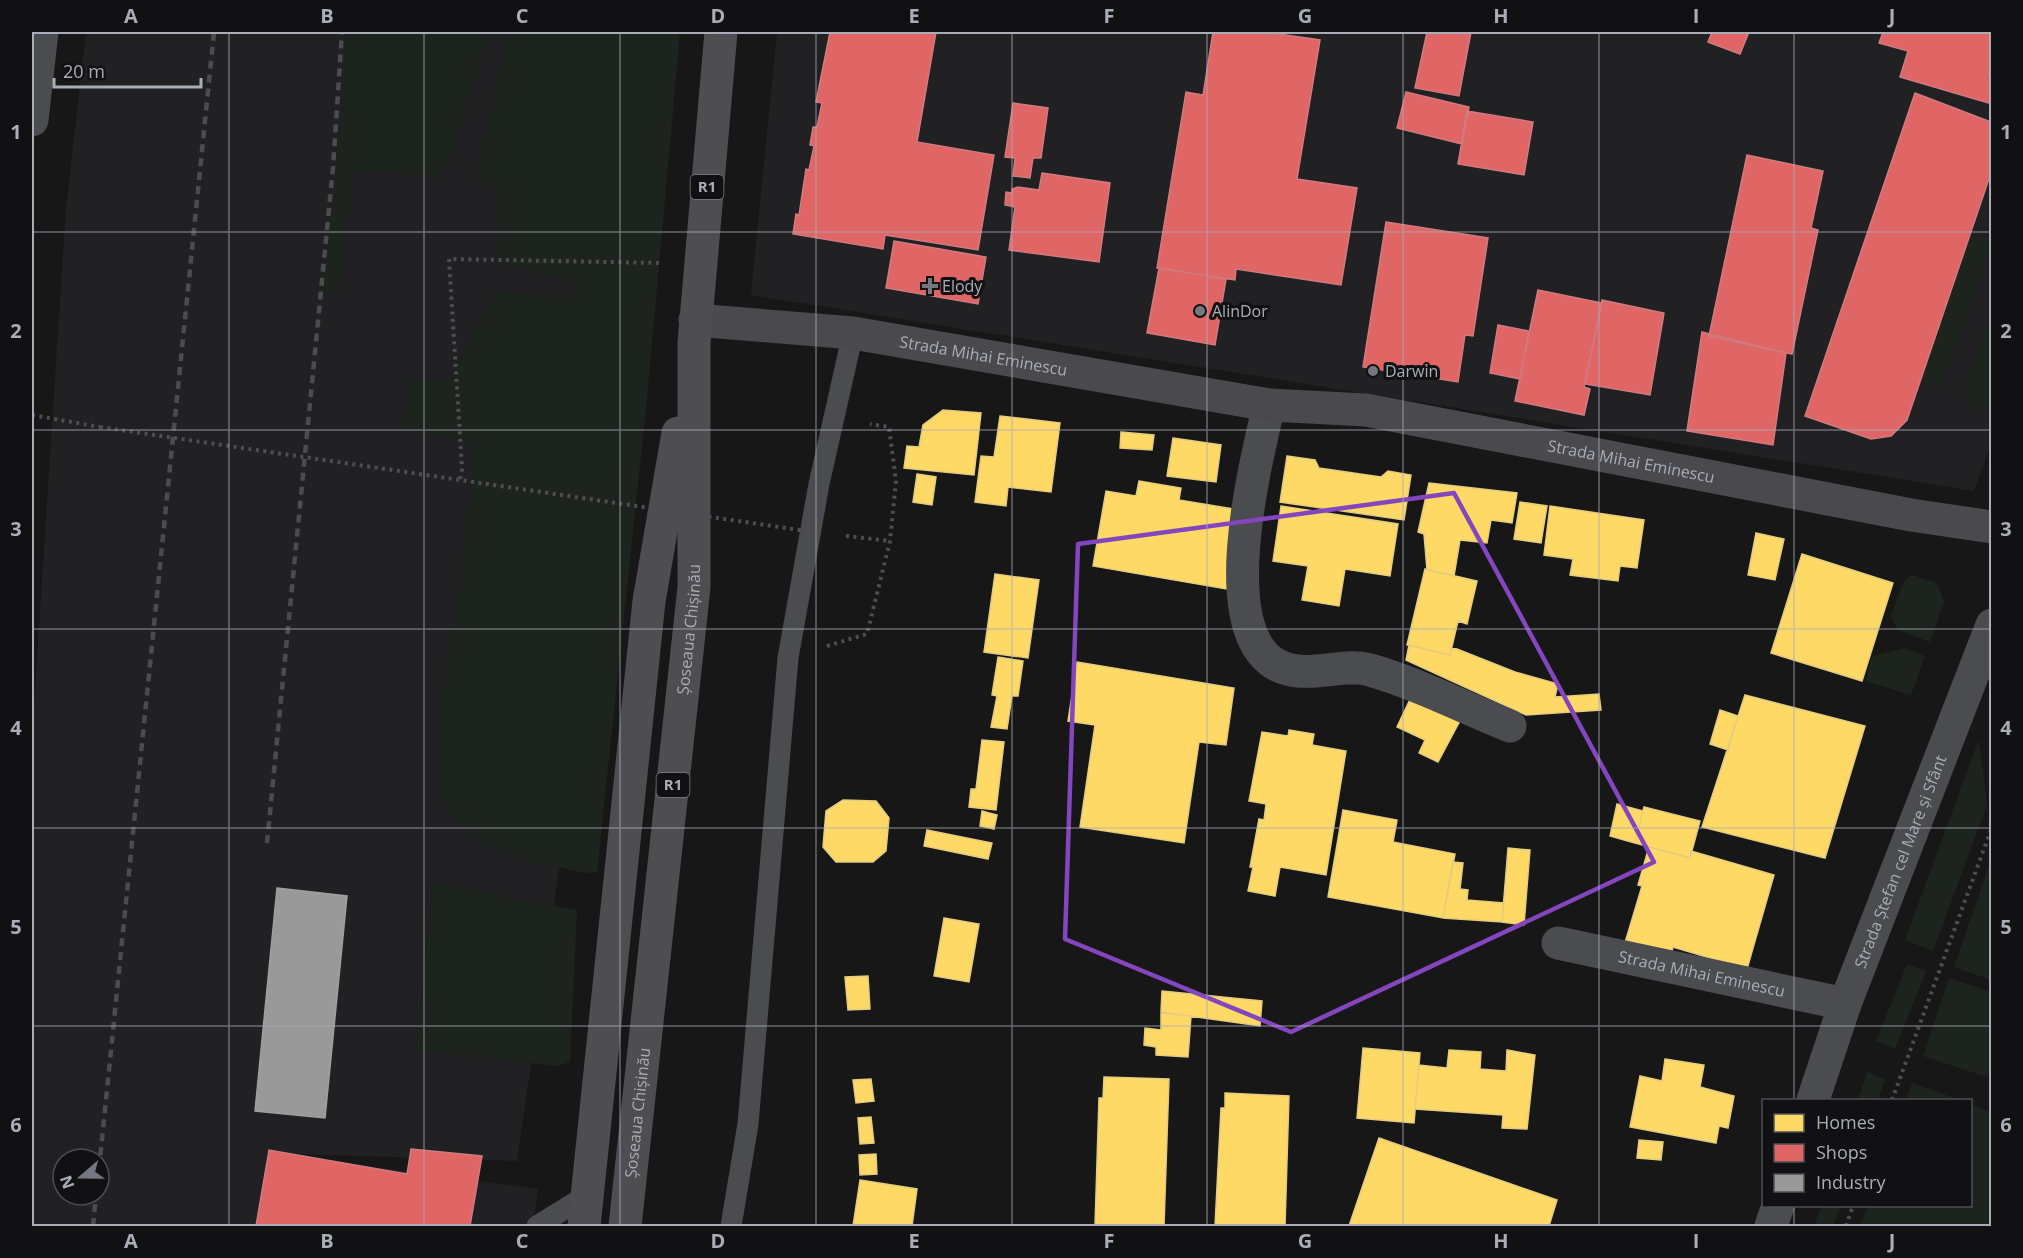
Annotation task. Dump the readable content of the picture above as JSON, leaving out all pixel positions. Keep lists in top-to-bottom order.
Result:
{
  "streets": {
    "highway": ["R1", "Șoseaua Chișinău"],
    "main road": ["Strada Mihai Eminescu"],
    "street": ["Strada Ștefan cel Mare și Sfânt"]
  },
  "crossings": [
    ["Strada Mihai Eminescu", "Șoseaua Chișinău"],
    ["Strada Mihai Eminescu", "Strada Ștefan cel Mare și Sfânt"]
  ],
  "places": {
    "health": ["Elody"],
    "other": ["AlinDor", "Darwin"]
  },
  "legend": ["Homes", "Shops", "Industry"],
  "scale_bar": "20 m",
  "north": "left",
  "grid": {
    "columns": [
      "A",
      "B",
      "C",
      "D",
      "E",
      "F",
      "G",
      "H",
      "I",
      "J"
    ],
    "rows": [
      "1",
      "2",
      "3",
      "4",
      "5",
      "6"
    ]
  }
}
